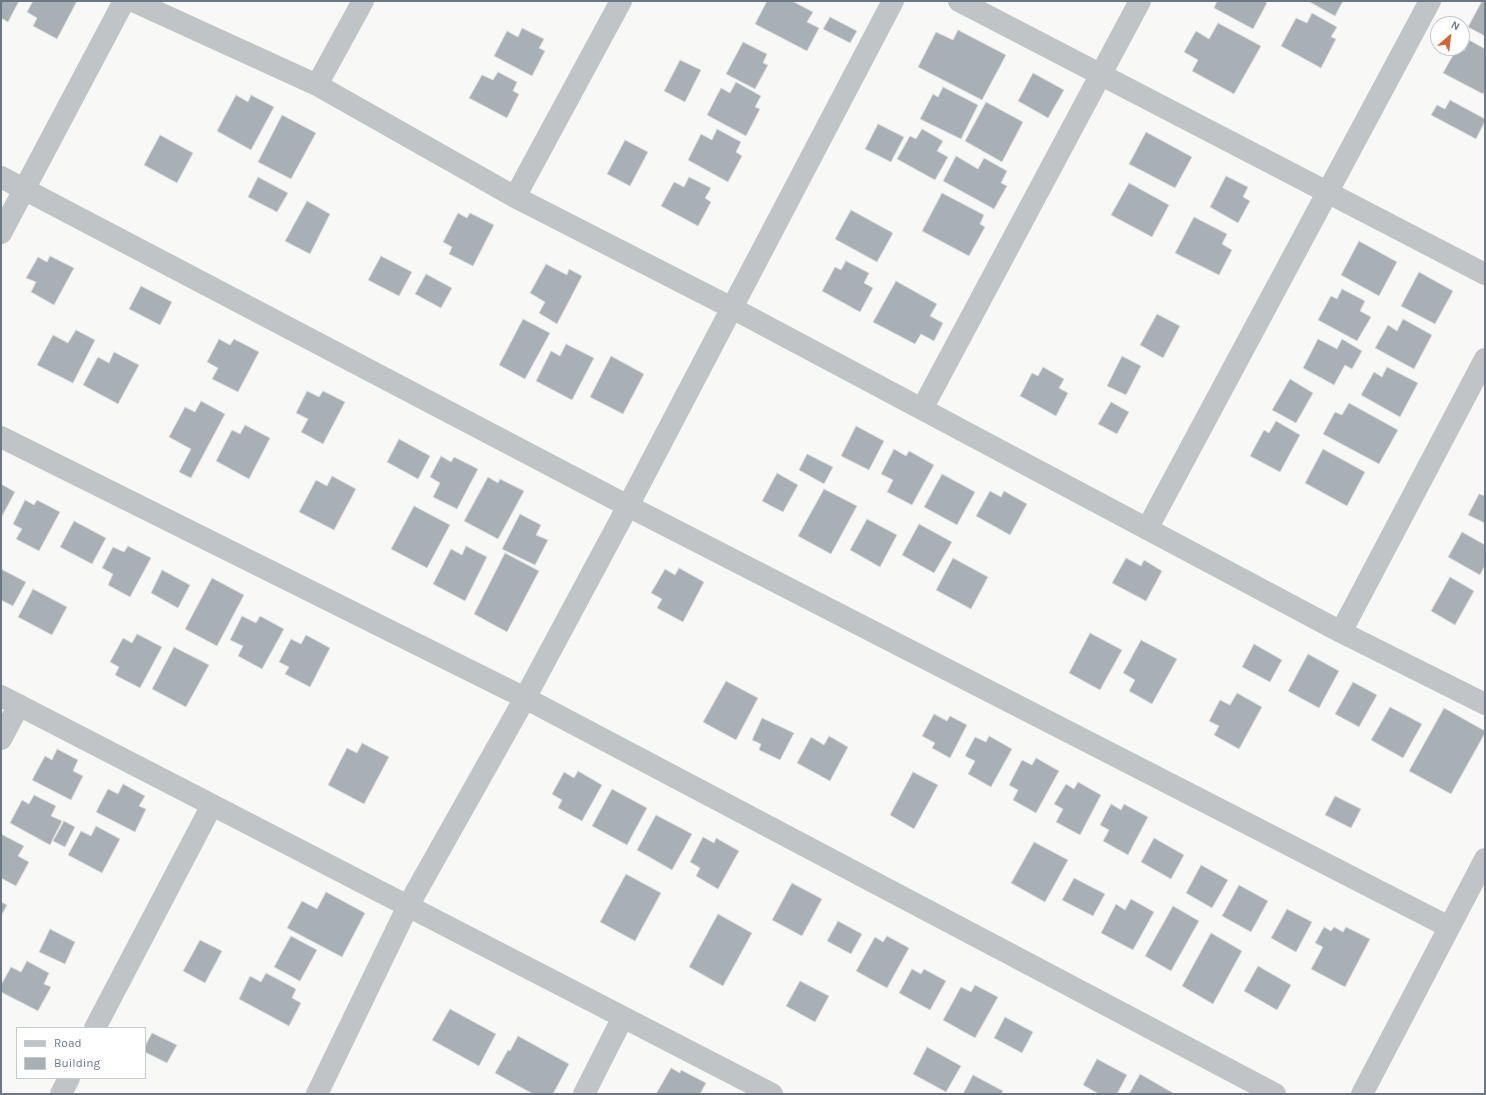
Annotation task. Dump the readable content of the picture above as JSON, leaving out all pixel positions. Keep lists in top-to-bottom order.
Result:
{
  "legend": ["Road", "Building"],
  "north": "top right"
}
